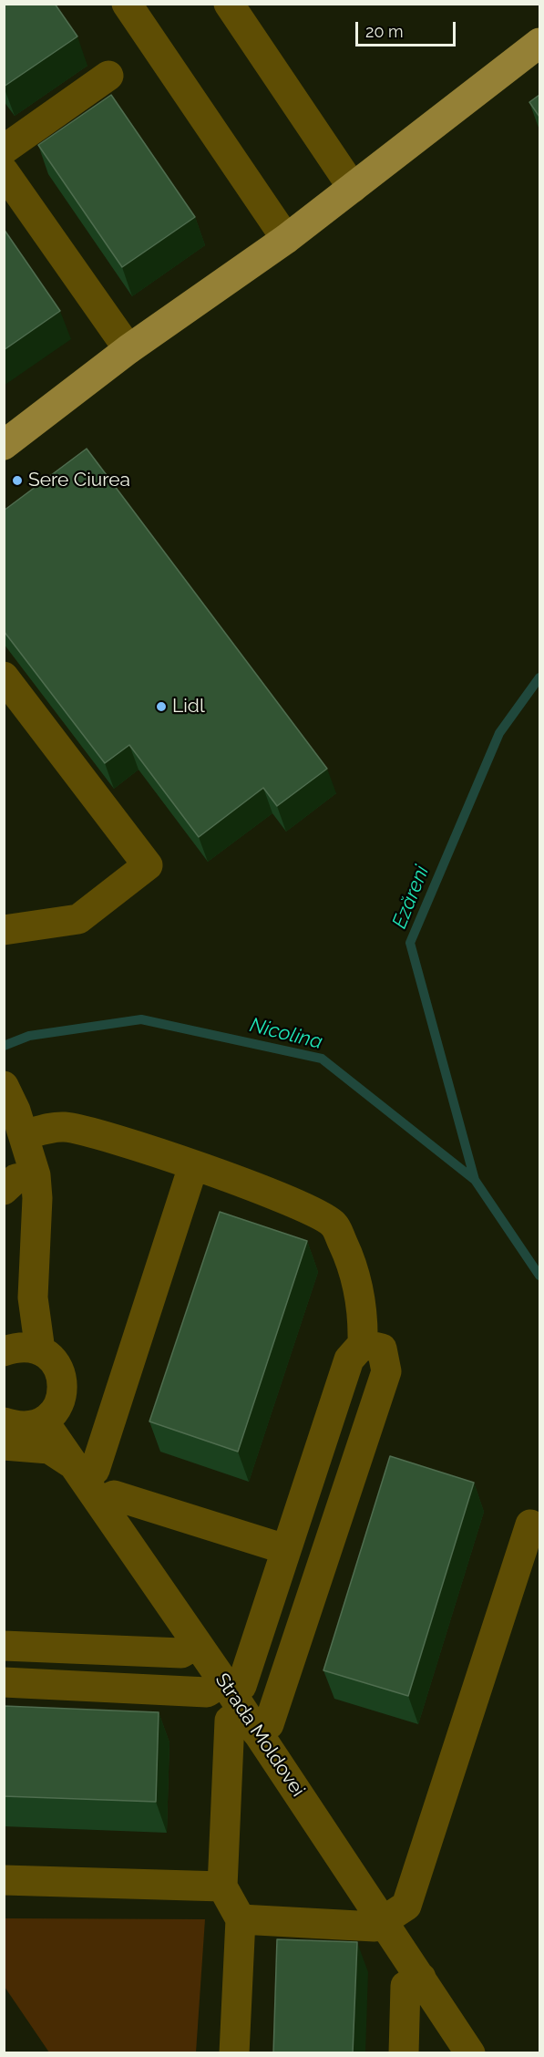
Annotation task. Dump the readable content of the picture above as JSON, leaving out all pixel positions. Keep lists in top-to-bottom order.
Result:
{
  "streets": {
    "street": ["Strada Moldovei"]
  },
  "water": ["Ezăreni", "Nicolina"],
  "places": ["Sere Ciurea", "Lidl"],
  "scale_bar": "20 m"
}
